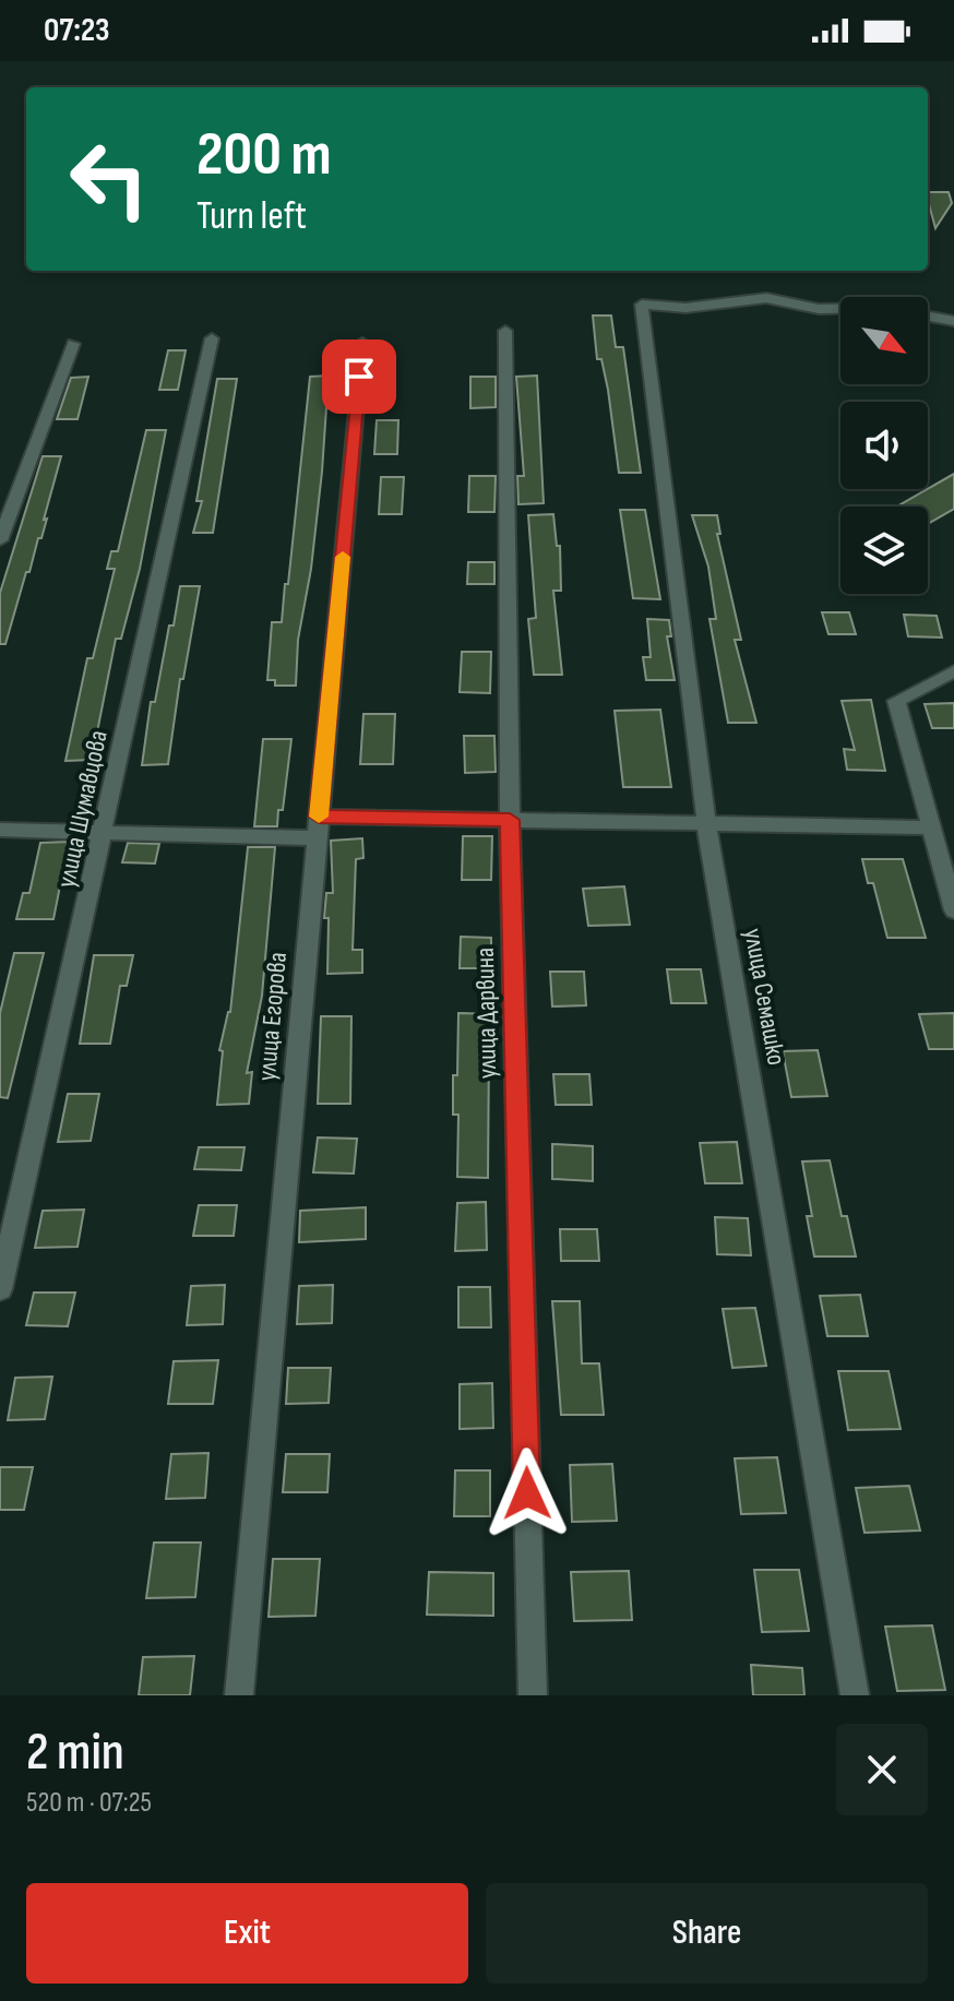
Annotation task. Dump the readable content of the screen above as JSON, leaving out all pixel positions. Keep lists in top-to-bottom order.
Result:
{
  "streets": {
    "street": [
      "улица Шумавцова",
      "улица Семашко",
      "улица Дарвина",
      "улица Егорова"
    ]
  },
  "north": "bottom right",
  "page": {
    "status": "07:23",
    "turn": ["200 m", "Turn left"],
    "heading": ["2 min", "520 m · 07:25"],
    "buttons": ["Exit", "Share"]
  }
}
